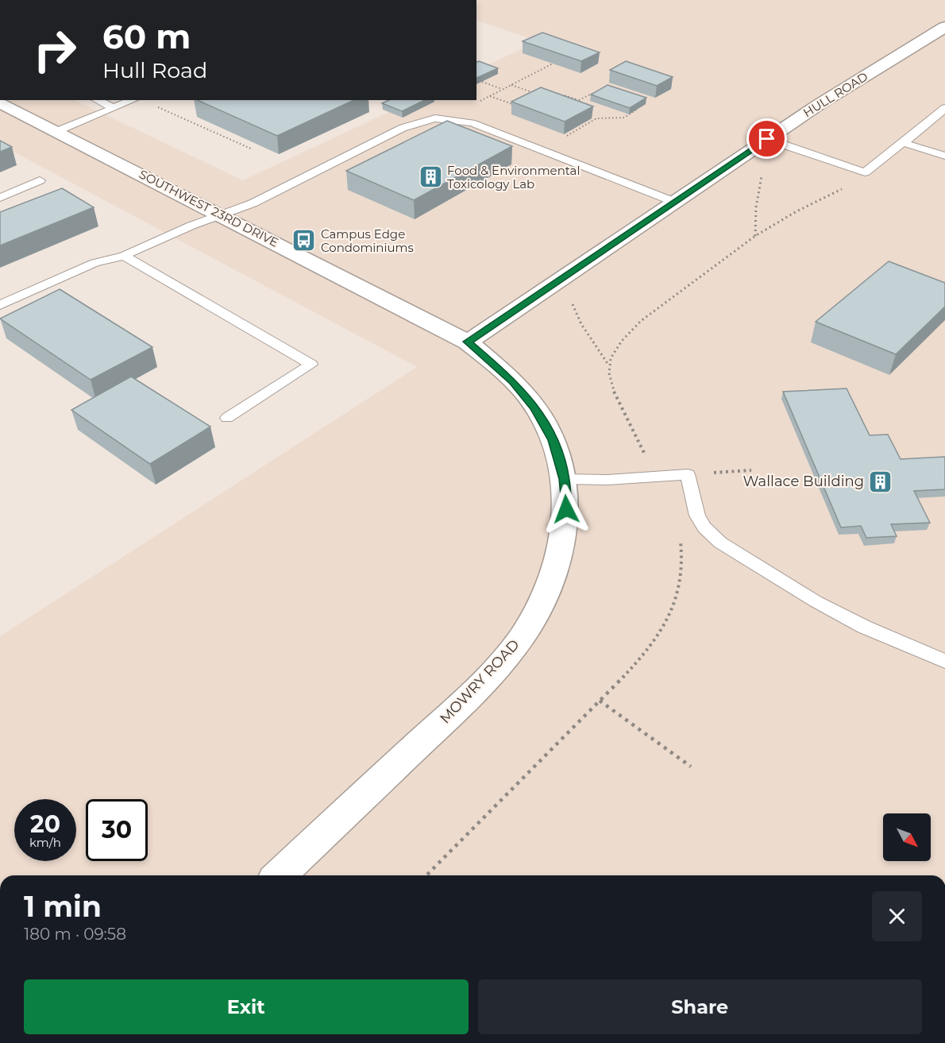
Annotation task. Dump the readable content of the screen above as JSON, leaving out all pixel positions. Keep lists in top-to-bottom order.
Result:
{
  "streets": {
    "street": ["HULL ROAD", "SOUTHWEST 23RD DRIVE", "MOWRY ROAD"]
  },
  "crossings": [
    ["HULL ROAD", "SOUTHWEST 23RD DRIVE"],
    ["HULL ROAD", "MOWRY ROAD"],
    ["SOUTHWEST 23RD DRIVE", "MOWRY ROAD"]
  ],
  "places": {
    "building": ["Food & Environmental Toxicology Lab", "Wallace Building"],
    "bus stop": ["Campus Edge Condominiums"]
  },
  "north": "bottom right",
  "page": {
    "turn": ["60 m", "Hull Road"],
    "speed": "20 km/h",
    "limit": "30",
    "heading": ["1 min", "180 m · 09:58"],
    "buttons": ["Exit", "Share"]
  }
}
